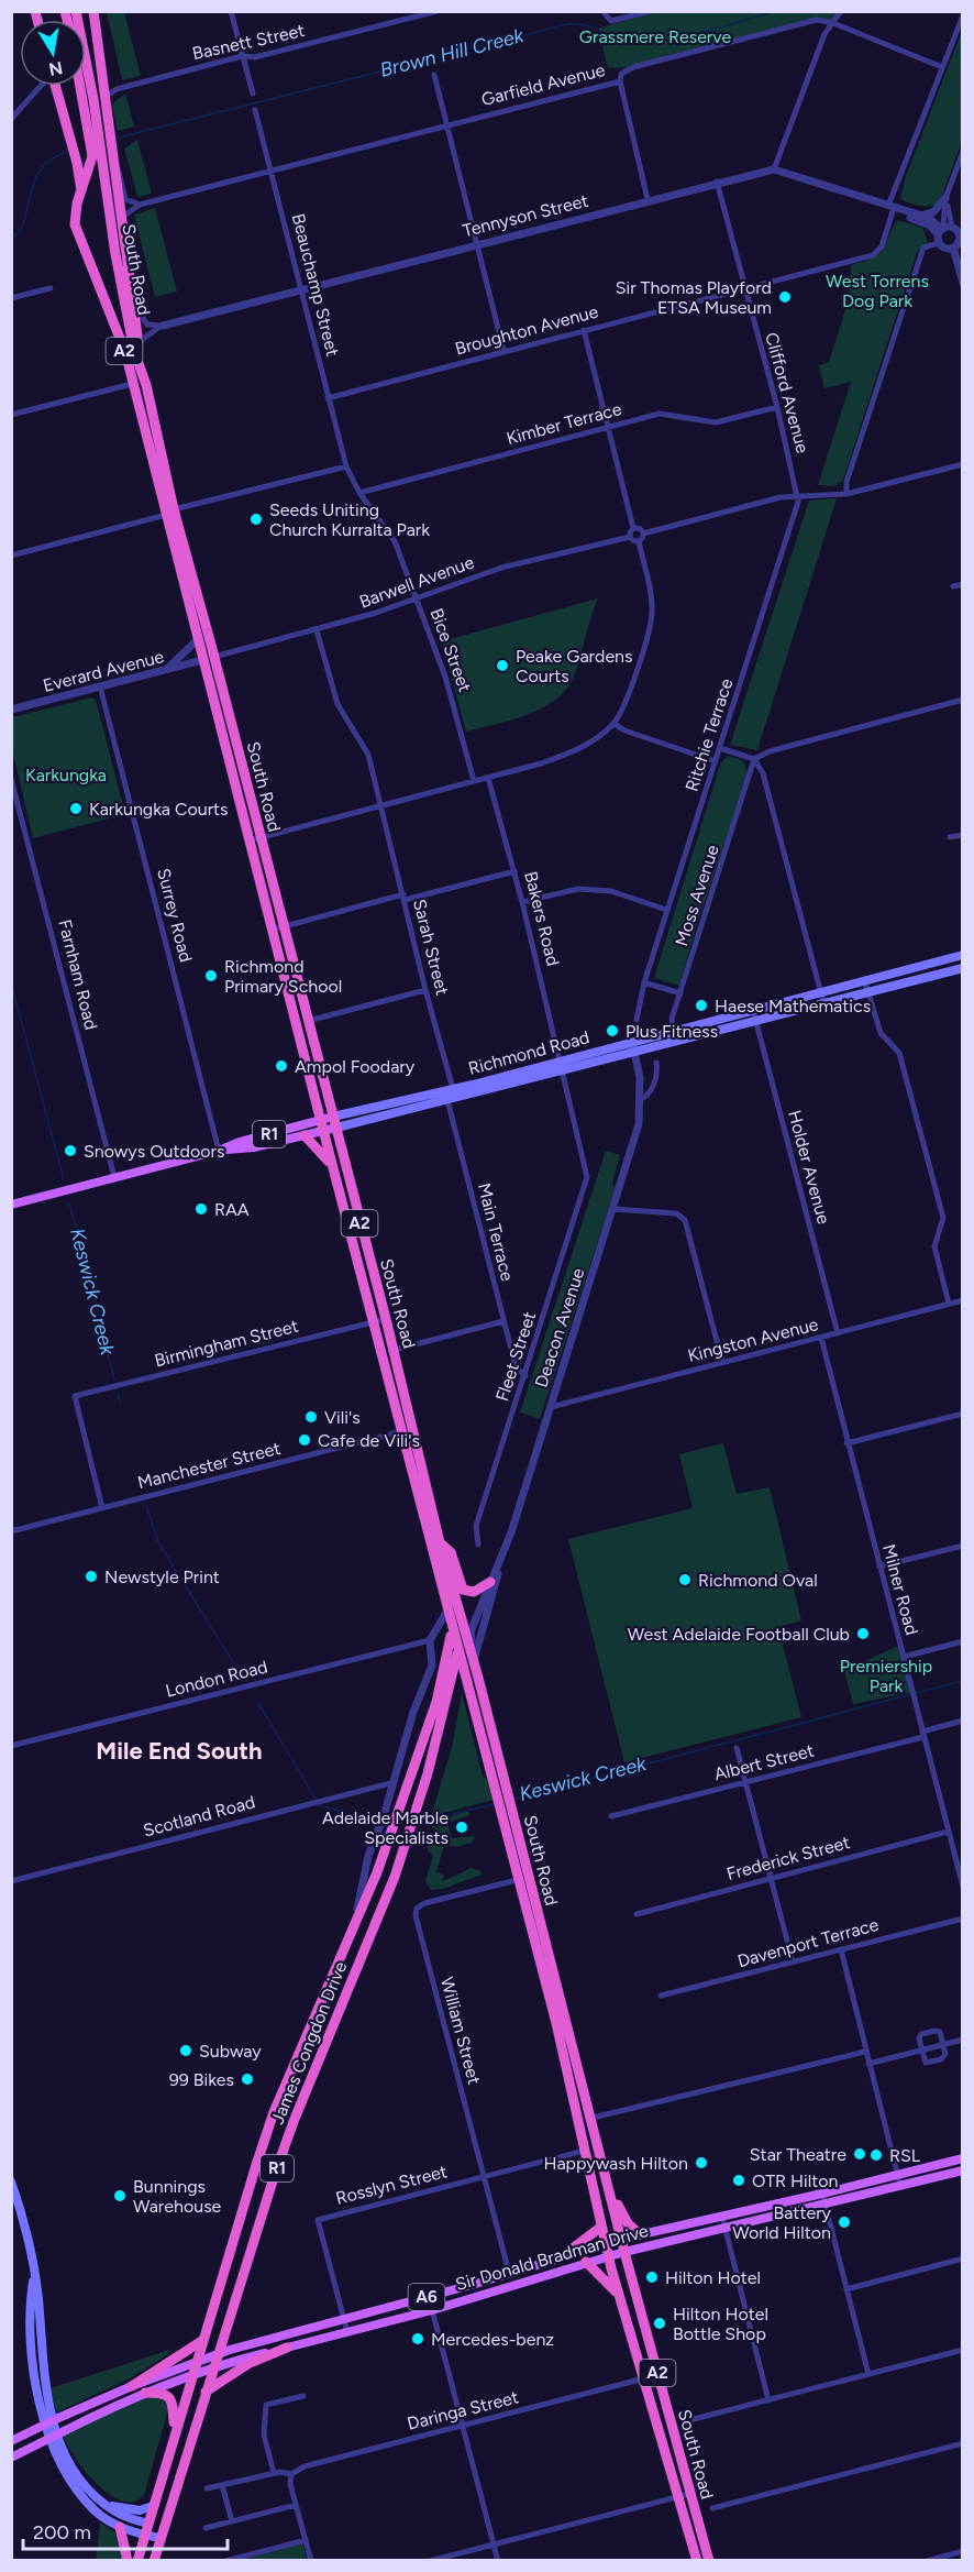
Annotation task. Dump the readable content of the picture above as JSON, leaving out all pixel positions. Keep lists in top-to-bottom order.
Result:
{
  "streets": {
    "highway": [
      "South Road",
      "A2",
      "R1",
      "James Congdon Drive"
    ],
    "main road": ["Richmond Road", "Sir Donald Bradman Drive", "A6"],
    "street": [
      "Basnett Street",
      "Garfield Avenue",
      "Tennyson Street",
      "Beauchamp Street",
      "Broughton Avenue",
      "Clifford Avenue",
      "Kimber Terrace",
      "Barwell Avenue",
      "Bice Street",
      "Everard Avenue",
      "Ritchie Terrace",
      "Moss Avenue",
      "Surrey Road",
      "Bakers Road",
      "Sarah Street",
      "Farnham Road",
      "Holder Avenue",
      "Main Terrace",
      "Deacon Avenue",
      "Kingston Avenue",
      "Birmingham Street",
      "Fleet Street",
      "Manchester Street",
      "Milner Road",
      "London Road",
      "Albert Street",
      "Scotland Road",
      "Frederick Street",
      "Davenport Terrace",
      "William Street",
      "Rosslyn Street",
      "Daringa Street"
    ]
  },
  "crossings": [
    ["Garfield Avenue", "Beauchamp Street"],
    ["Tennyson Street", "Beauchamp Street"],
    ["Tennyson Street", "Clifford Avenue"],
    ["South Road", "Barwell Avenue"],
    ["South Road", "Everard Avenue"],
    ["South Road", "Richmond Road"],
    ["South Road", "R1"],
    ["South Road", "Deacon Avenue"],
    ["South Road", "Birmingham Street"],
    ["South Road", "Manchester Street"],
    ["South Road", "William Street"],
    ["South Road", "James Congdon Drive"],
    ["South Road", "Rosslyn Street"],
    ["South Road", "Sir Donald Bradman Drive"],
    ["South Road", "Daringa Street"],
    ["Beauchamp Street", "Broughton Avenue"],
    ["Beauchamp Street", "Bice Street"],
    ["Broughton Avenue", "Clifford Avenue"],
    ["Clifford Avenue", "Kimber Terrace"],
    ["Clifford Avenue", "Ritchie Terrace"],
    ["Kimber Terrace", "Bice Street"],
    ["Barwell Avenue", "Bice Street"],
    ["Barwell Avenue", "Sarah Street"],
    ["Everard Avenue", "Surrey Road"],
    ["Moss Avenue", "Richmond Road"],
    ["Surrey Road", "Richmond Road"],
    ["Bakers Road", "Richmond Road"],
    ["Bakers Road", "Fleet Street"],
    ["Sarah Street", "Richmond Road"],
    ["Sarah Street", "Main Terrace"],
    ["Farnham Road", "Richmond Road"],
    ["Richmond Road", "Holder Avenue"],
    ["Richmond Road", "Main Terrace"],
    ["Richmond Road", "Deacon Avenue"],
    ["R1", "James Congdon Drive"],
    ["Holder Avenue", "Kingston Avenue"],
    ["Main Terrace", "Fleet Street"],
    ["Deacon Avenue", "Kingston Avenue"],
    ["Kingston Avenue", "Milner Road"],
    ["Birmingham Street", "Manchester Street"],
    ["Milner Road", "Albert Street"],
    ["Milner Road", "Frederick Street"],
    ["London Road", "James Congdon Drive"],
    ["Scotland Road", "James Congdon Drive"],
    ["William Street", "Rosslyn Street"],
    ["William Street", "Sir Donald Bradman Drive"],
    ["James Congdon Drive", "Sir Donald Bradman Drive"],
    ["Rosslyn Street", "Sir Donald Bradman Drive"]
  ],
  "districts": ["Mile End South"],
  "water": ["Brown Hill Creek", "Keswick Creek"],
  "parks": [
    "Grassmere Reserve",
    "West Torrens Dog Park",
    "Karkungka",
    "Premiership Park"
  ],
  "places": [
    "Sir Thomas Playford ETSA Museum",
    "Seeds Uniting Church Kurralta Park",
    "Peake Gardens Courts",
    "Karkungka Courts",
    "Richmond Primary School",
    "Haese Mathematics",
    "Plus Fitness",
    "Ampol Foodary",
    "Snowys Outdoors",
    "RAA",
    "Vili's",
    "Cafe de Vili's",
    "Newstyle Print",
    "Richmond Oval",
    "West Adelaide Football Club",
    "Adelaide Marble Specialists",
    "Subway",
    "99 Bikes",
    "Star Theatre",
    "RSL",
    "Happywash Hilton",
    "OTR Hilton",
    "Bunnings Warehouse",
    "Battery World Hilton",
    "Hilton Hotel",
    "Hilton Hotel Bottle Shop",
    "Mercedes-benz"
  ],
  "scale_bar": "200 m",
  "north": "bottom"
}
